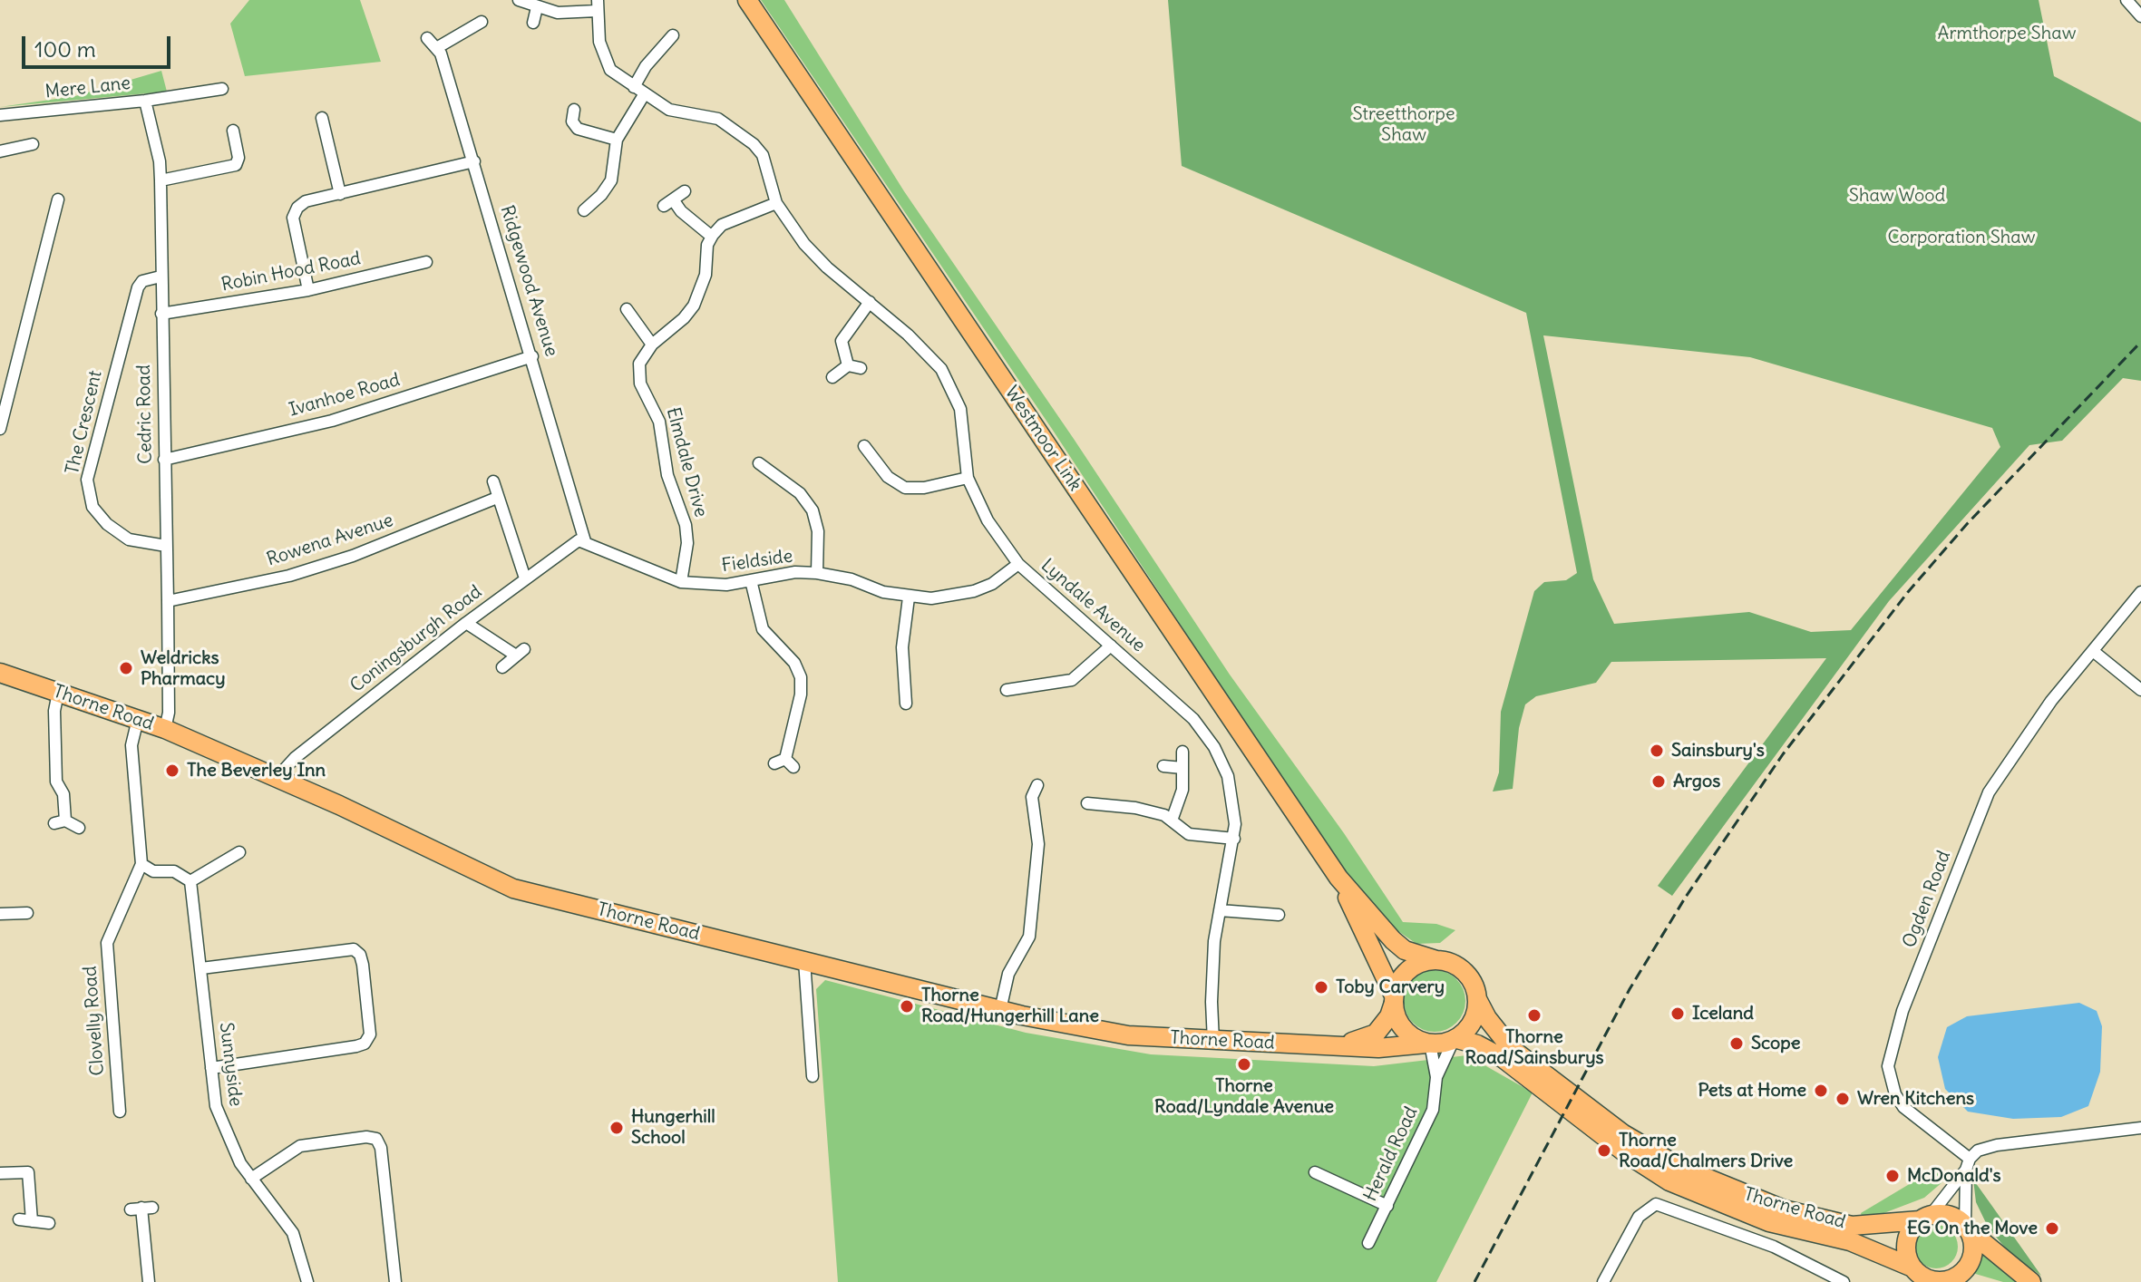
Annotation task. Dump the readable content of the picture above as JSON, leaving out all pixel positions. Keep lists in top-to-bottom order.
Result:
{
  "streets": {
    "main road": ["Westmoor Link", "Thorne Road"],
    "street": [
      "Mere Lane",
      "Robin Hood Road",
      "Ridgewood Avenue",
      "Ivanhoe Road",
      "Cedric Road",
      "The Crescent",
      "Elmdale Drive",
      "Rowena Avenue",
      "Fieldside",
      "Lyndale Avenue",
      "Coningsburgh Road",
      "Ogden Road",
      "Clovelly Road",
      "Sunnyside",
      "Herald Road"
    ]
  },
  "crossings": [
    ["Mere Lane", "Cedric Road"],
    ["Robin Hood Road", "Cedric Road"],
    ["Ridgewood Avenue", "Ivanhoe Road"],
    ["Ridgewood Avenue", "Fieldside"],
    ["Ridgewood Avenue", "Coningsburgh Road"],
    ["Ivanhoe Road", "Cedric Road"],
    ["Cedric Road", "The Crescent"],
    ["Cedric Road", "Rowena Avenue"],
    ["Cedric Road", "Thorne Road"],
    ["Westmoor Link", "Thorne Road"],
    ["Westmoor Link", "Herald Road"],
    ["Elmdale Drive", "Fieldside"],
    ["Fieldside", "Lyndale Avenue"],
    ["Fieldside", "Coningsburgh Road"],
    ["Lyndale Avenue", "Thorne Road"],
    ["Coningsburgh Road", "Thorne Road"],
    ["Thorne Road", "Clovelly Road"],
    ["Thorne Road", "Herald Road"]
  ],
  "parks": [
    "Armthorpe Shaw",
    "Streetthorpe Shaw",
    "Shaw Wood",
    "Corporation Shaw"
  ],
  "places": [
    "Weldricks Pharmacy",
    "Sainsbury's",
    "The Beverley Inn",
    "Argos",
    "Toby Carvery",
    "Thorne Road/Hungerhill Lane",
    "Iceland",
    "Thorne Road/Sainsburys",
    "Scope",
    "Thorne Road/Lyndale Avenue",
    "Pets at Home",
    "Wren Kitchens",
    "Hungerhill School",
    "Thorne Road/Chalmers Drive",
    "McDonald's",
    "EG On the Move"
  ],
  "scale_bar": "100 m"
}
